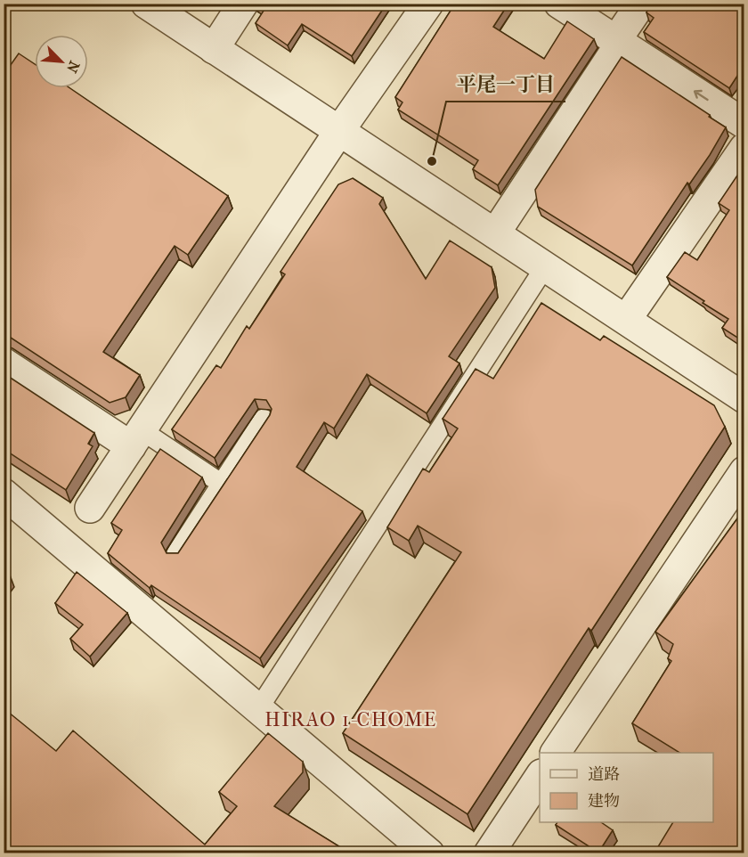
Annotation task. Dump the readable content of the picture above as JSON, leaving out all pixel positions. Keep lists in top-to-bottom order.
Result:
{
  "districts": ["HIRAO 1-CHOME"],
  "places": ["平尾一丁目"],
  "legend": ["道路", "建物"],
  "north": "bottom right"
}
